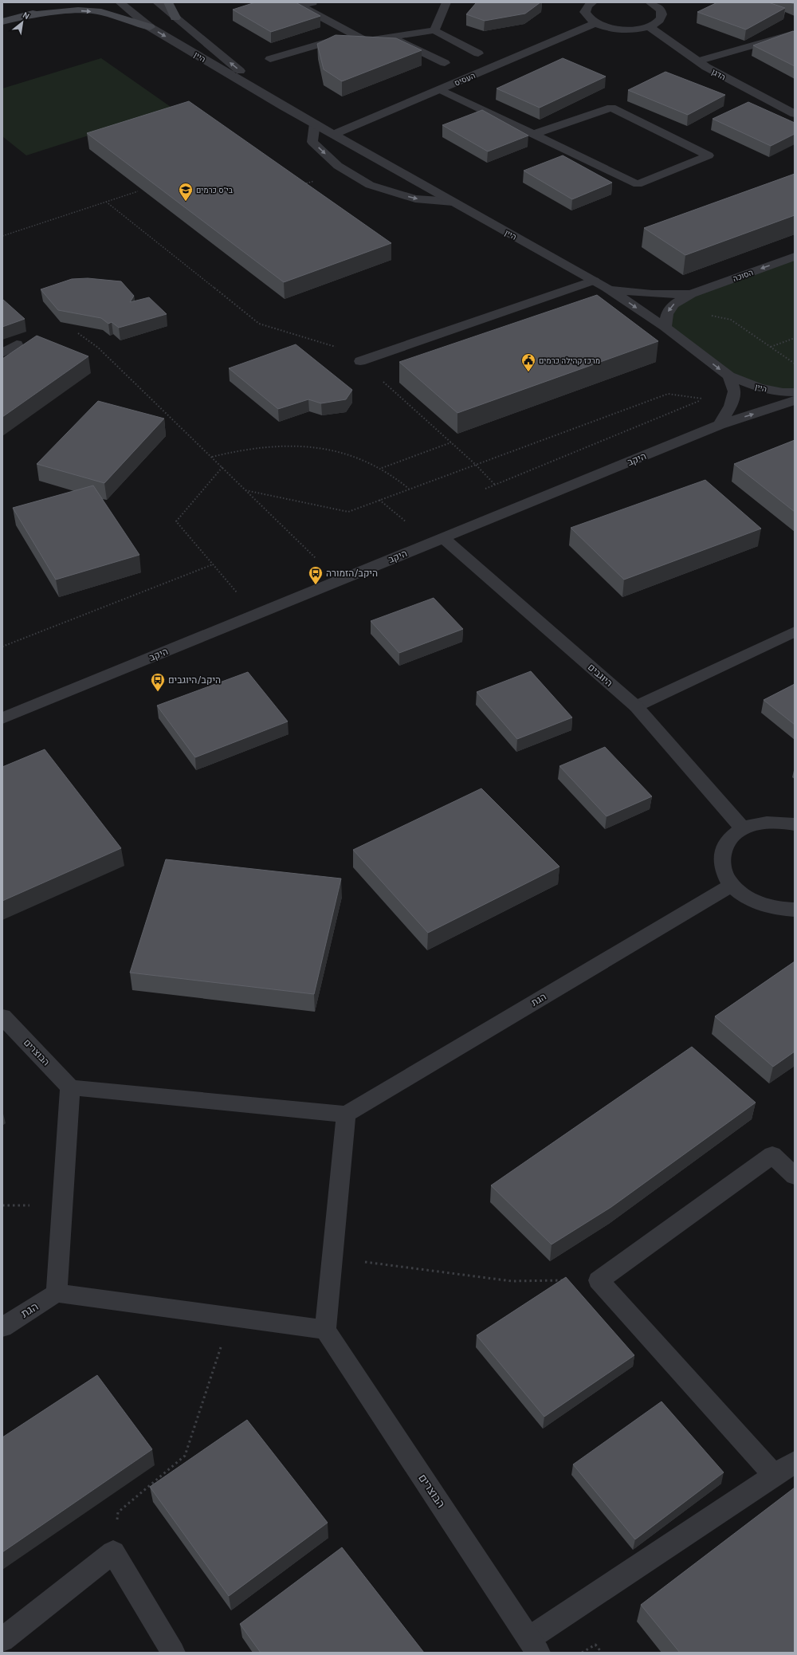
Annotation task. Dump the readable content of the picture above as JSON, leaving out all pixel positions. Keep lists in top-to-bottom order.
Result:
{
  "streets": {
    "street": [
      "היין",
      "הדגן",
      "העסיס",
      "הסוכה",
      "היקב",
      "היוגבים",
      "הגת",
      "הבוצרים"
    ]
  },
  "crossings": [
    ["היין", "העסיס"],
    ["היין", "הסוכה"],
    ["היקב", "היוגבים"]
  ],
  "one_way": ["הסוכה"],
  "places": {
    "school or university": ["בי\"ס כרמים"],
    "public building": ["מרכז קהילה כרמים"],
    "bus stop": ["היקב/הזמורה", "היקב/היוגבים"]
  },
  "north": "top right"
}
